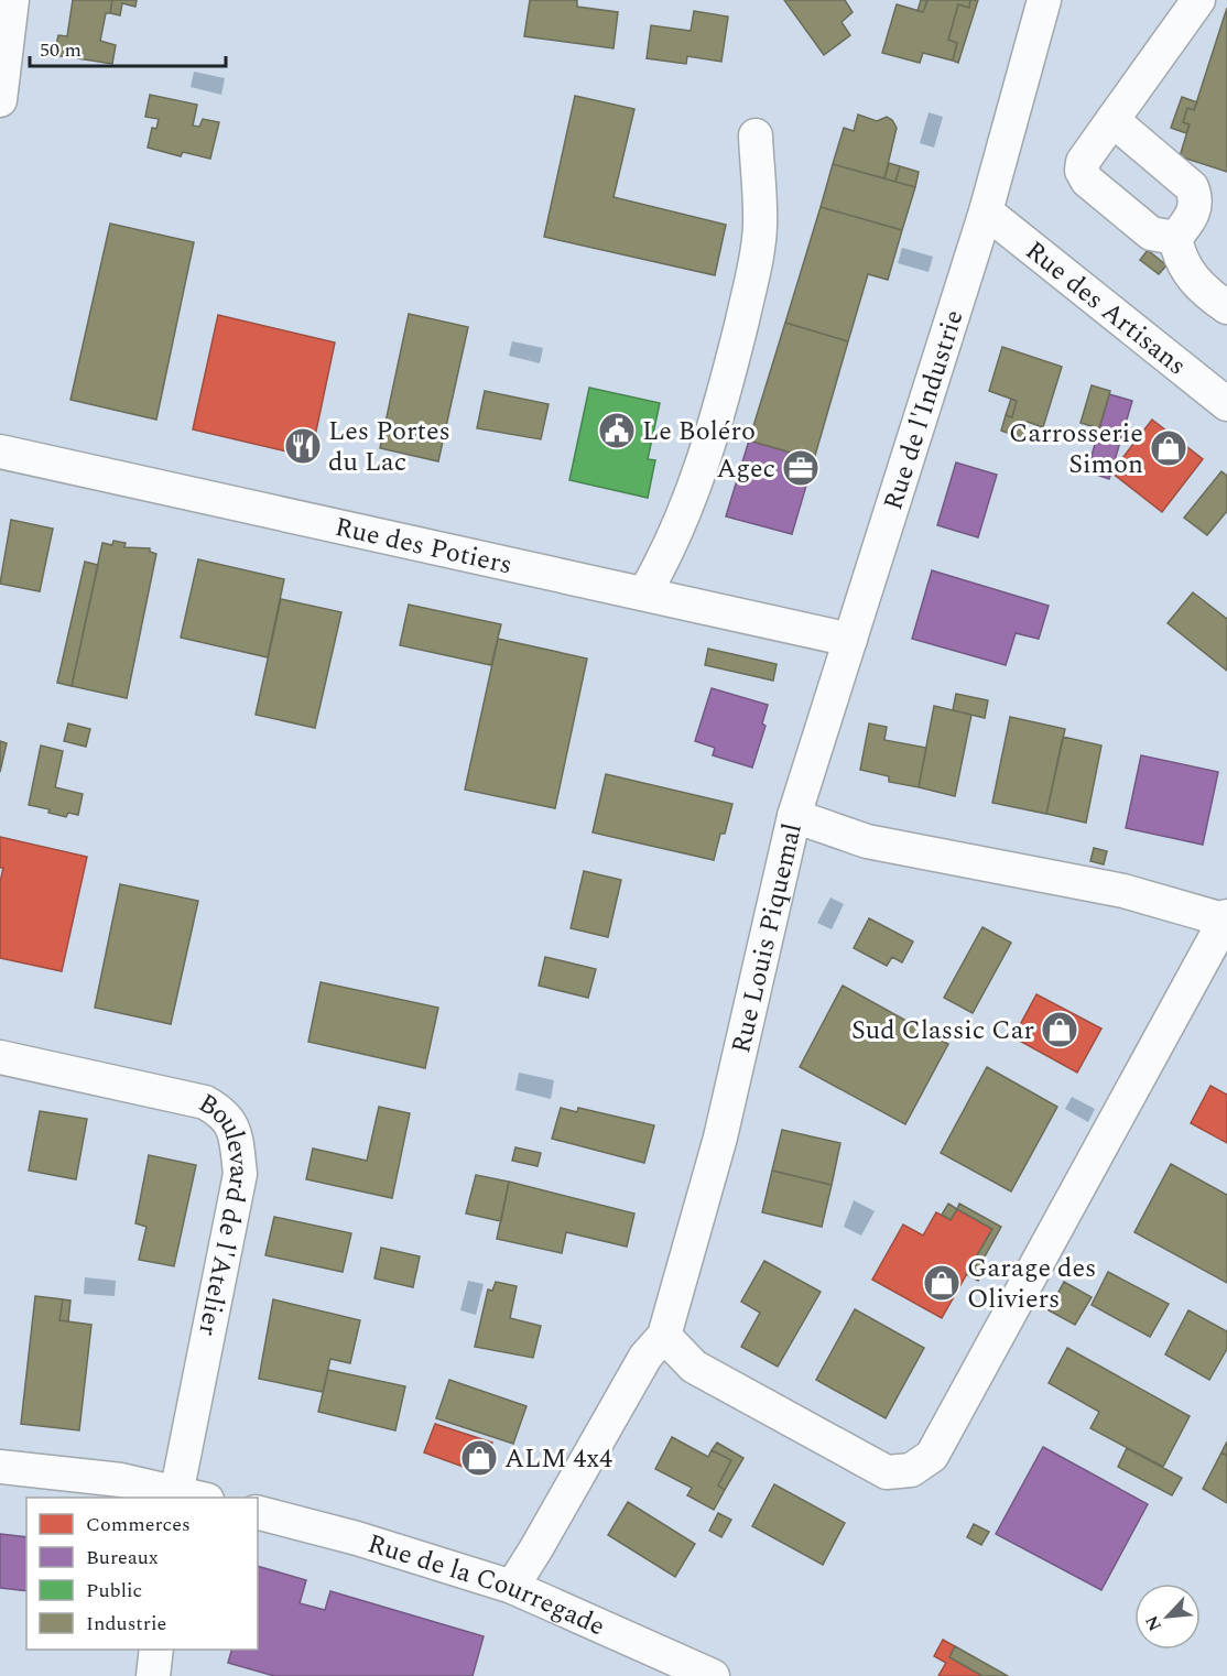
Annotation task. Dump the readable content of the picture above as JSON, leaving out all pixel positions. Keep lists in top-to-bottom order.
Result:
{
  "streets": {
    "street": [
      "Rue des Artisans",
      "Rue de l'Industrie",
      "Rue des Potiers",
      "Rue Louis Piquemal",
      "Boulevard de l'Atelier",
      "Rue de la Courregade"
    ]
  },
  "crossings": [
    ["Rue des Artisans", "Rue de l'Industrie"],
    ["Rue de l'Industrie", "Rue des Potiers"],
    ["Rue de l'Industrie", "Rue Louis Piquemal"],
    ["Rue Louis Piquemal", "Rue de la Courregade"]
  ],
  "places": {
    "public building": ["Le Boléro"],
    "restaurant": ["Les Portes du Lac"],
    "shop": [
      "Carrosserie Simon",
      "Sud Classic Car",
      "Garage des Oliviers",
      "ALM 4x4"
    ],
    "office": ["Agec"]
  },
  "legend": [
    "Commerces",
    "Bureaux",
    "Public",
    "Industrie"
  ],
  "scale_bar": "50 m",
  "north": "bottom left"
}
